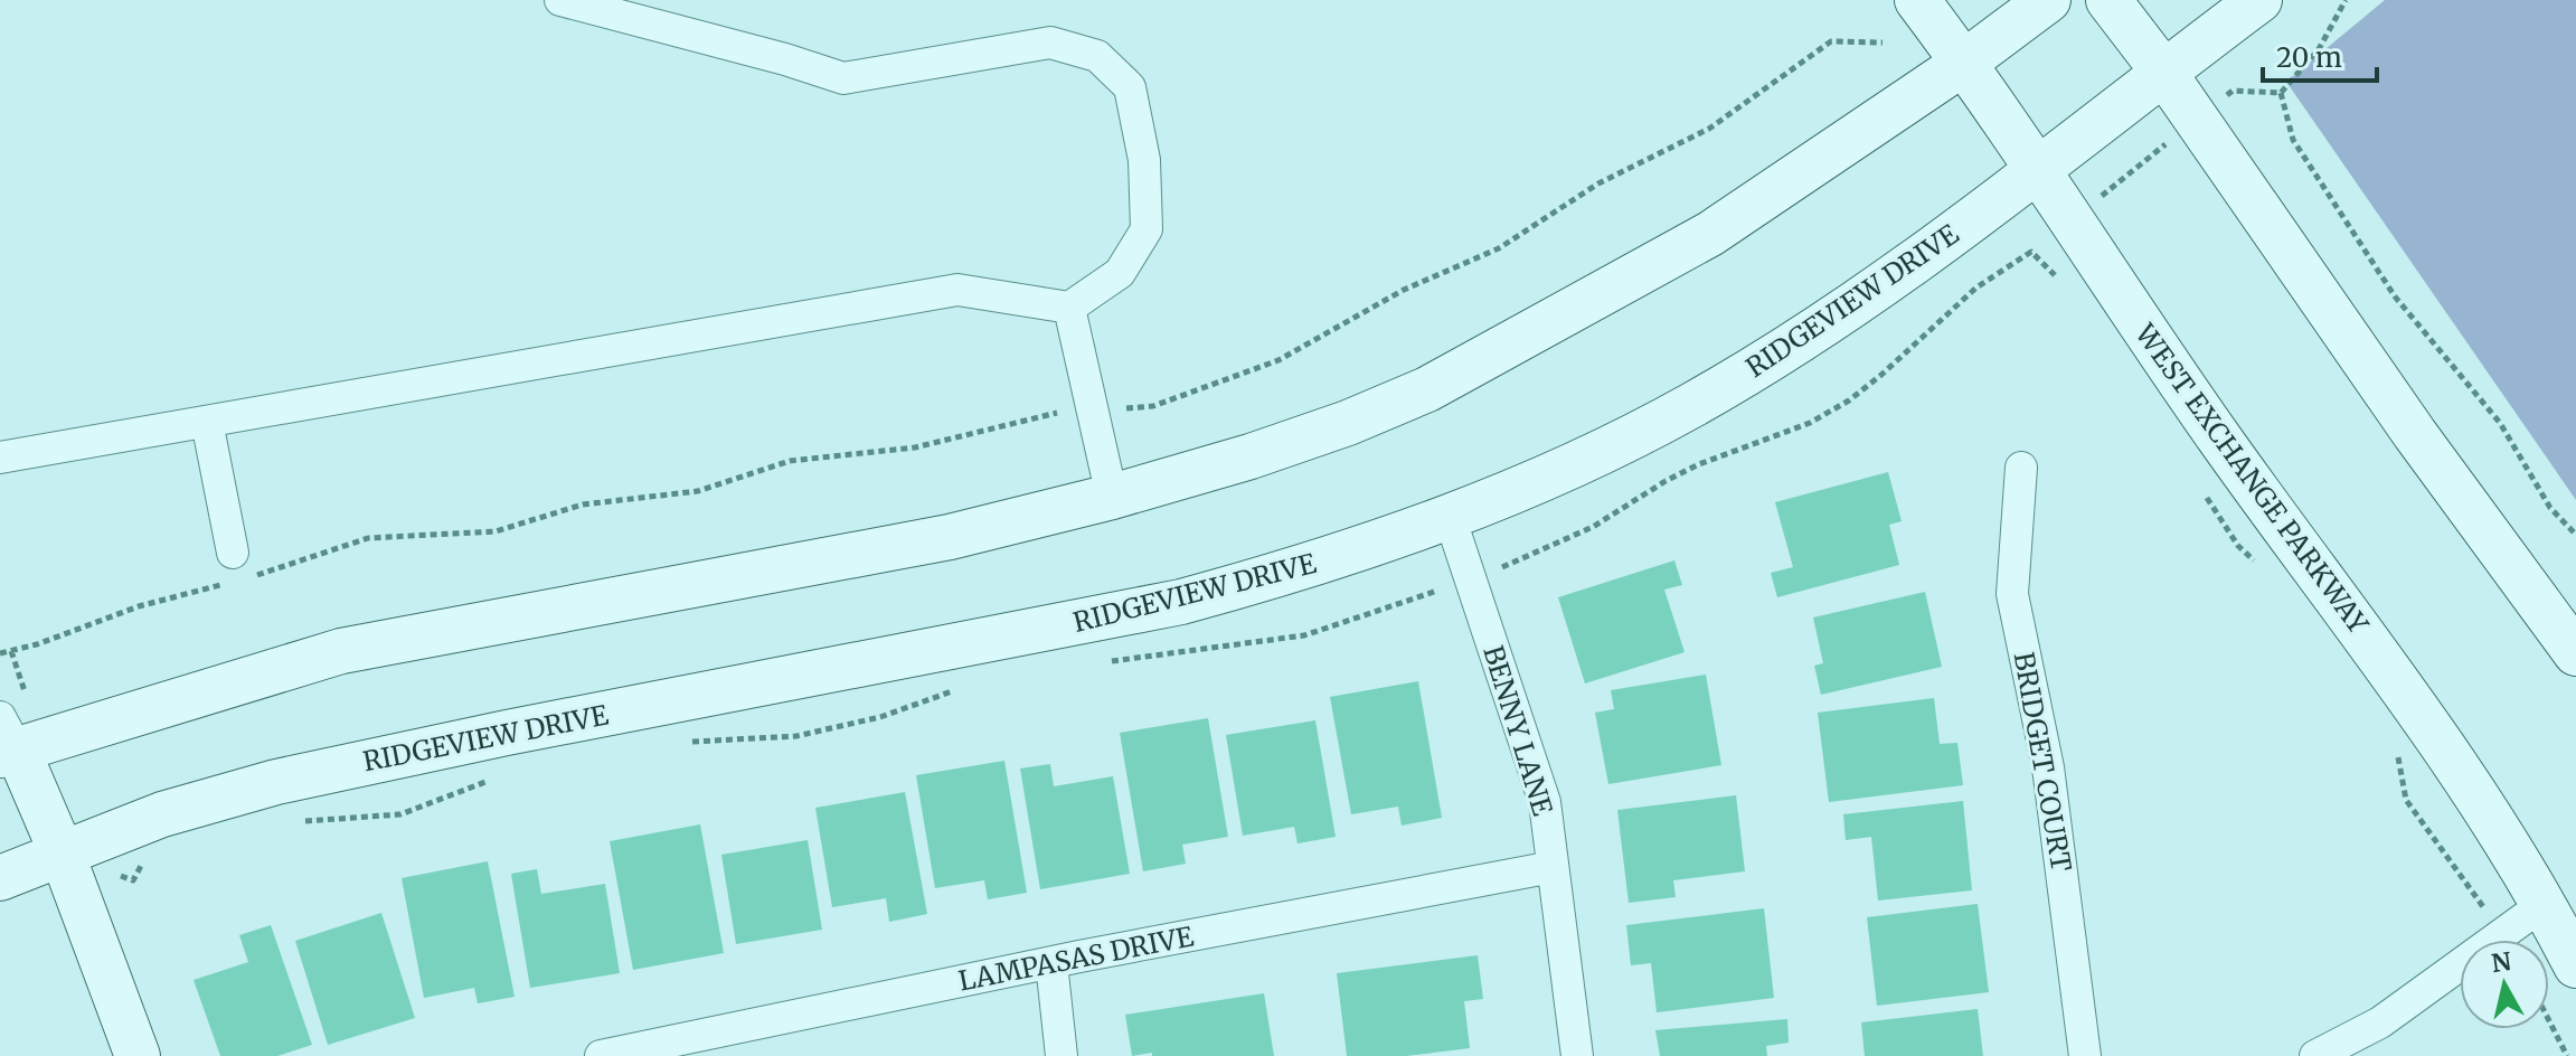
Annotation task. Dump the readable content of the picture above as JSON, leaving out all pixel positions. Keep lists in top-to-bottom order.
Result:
{
  "streets": {
    "main road": ["RIDGEVIEW DRIVE", "WEST EXCHANGE PARKWAY"],
    "street": ["BENNY LANE", "BRIDGET COURT", "LAMPASAS DRIVE"]
  },
  "crossings": [
    ["RIDGEVIEW DRIVE", "WEST EXCHANGE PARKWAY"],
    ["RIDGEVIEW DRIVE", "BENNY LANE"],
    ["BENNY LANE", "LAMPASAS DRIVE"]
  ],
  "scale_bar": "20 m",
  "north": "top"
}
